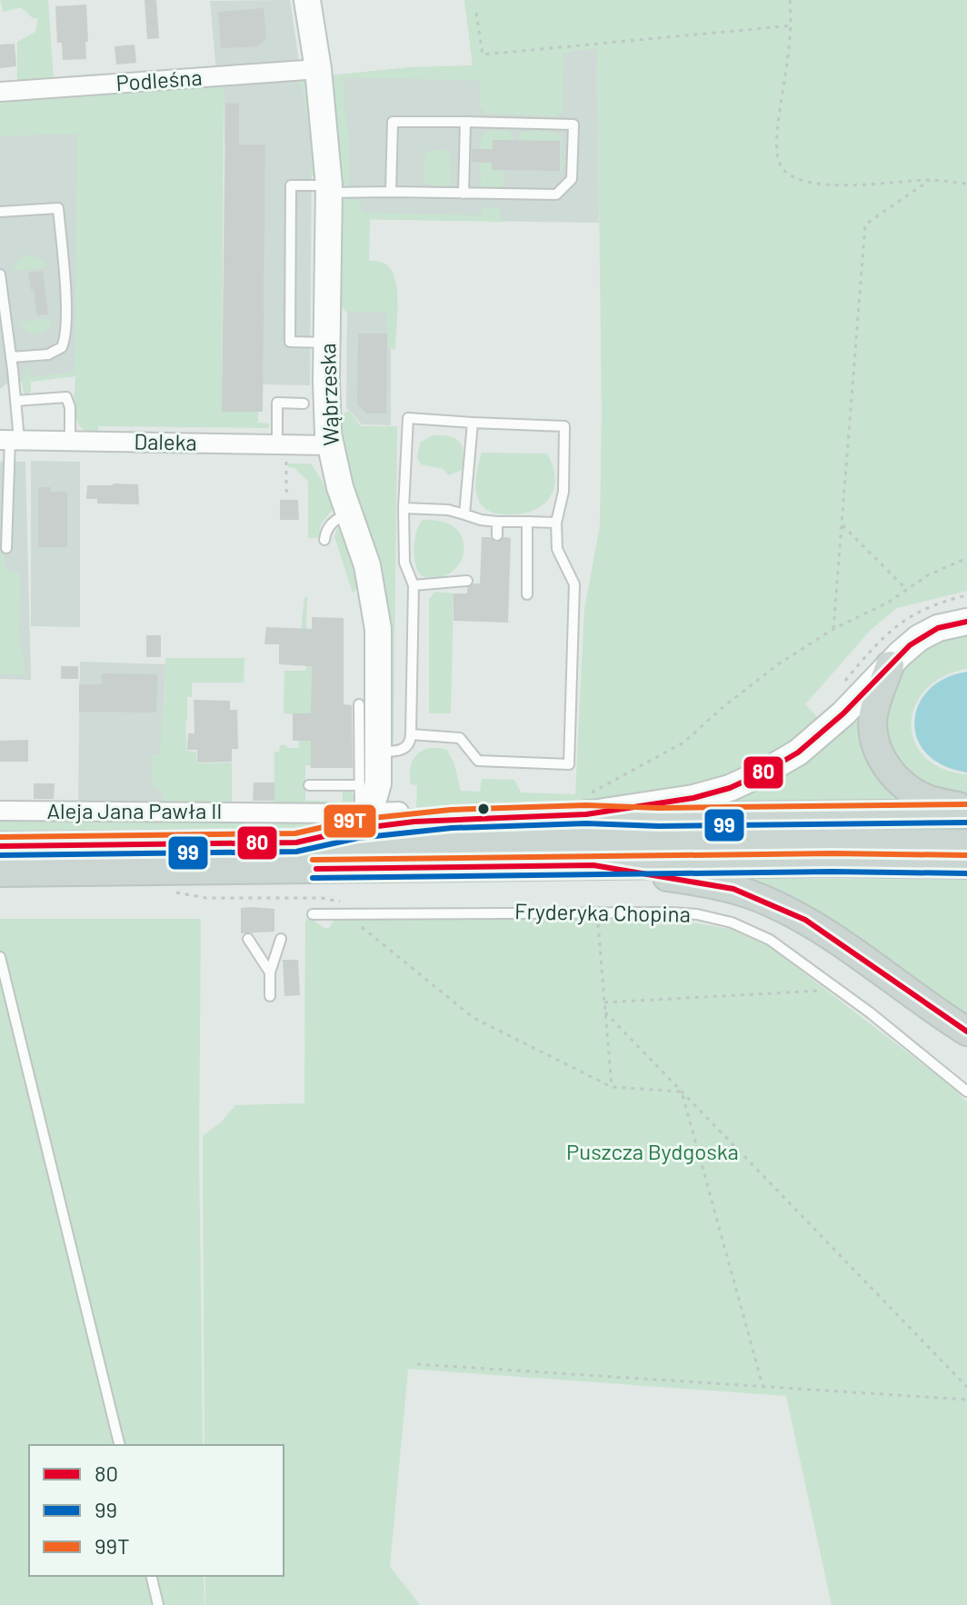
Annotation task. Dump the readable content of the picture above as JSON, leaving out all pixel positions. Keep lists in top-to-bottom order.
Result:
{
  "streets": {
    "main road": ["Aleja Jana Pawła II"],
    "street": ["Podleśna", "Wąbrzeska", "Daleka"],
    "lane": ["Fryderyka Chopina"]
  },
  "crossings": [
    ["Podleśna", "Wąbrzeska"],
    ["Wąbrzeska", "Daleka"],
    ["Wąbrzeska", "Aleja Jana Pawła II"]
  ],
  "parks": ["Puszcza Bydgoska"],
  "lines": ["transit line 80", "transit line 99T", "transit line 99"],
  "legend": ["80", "99", "99T"]
}
